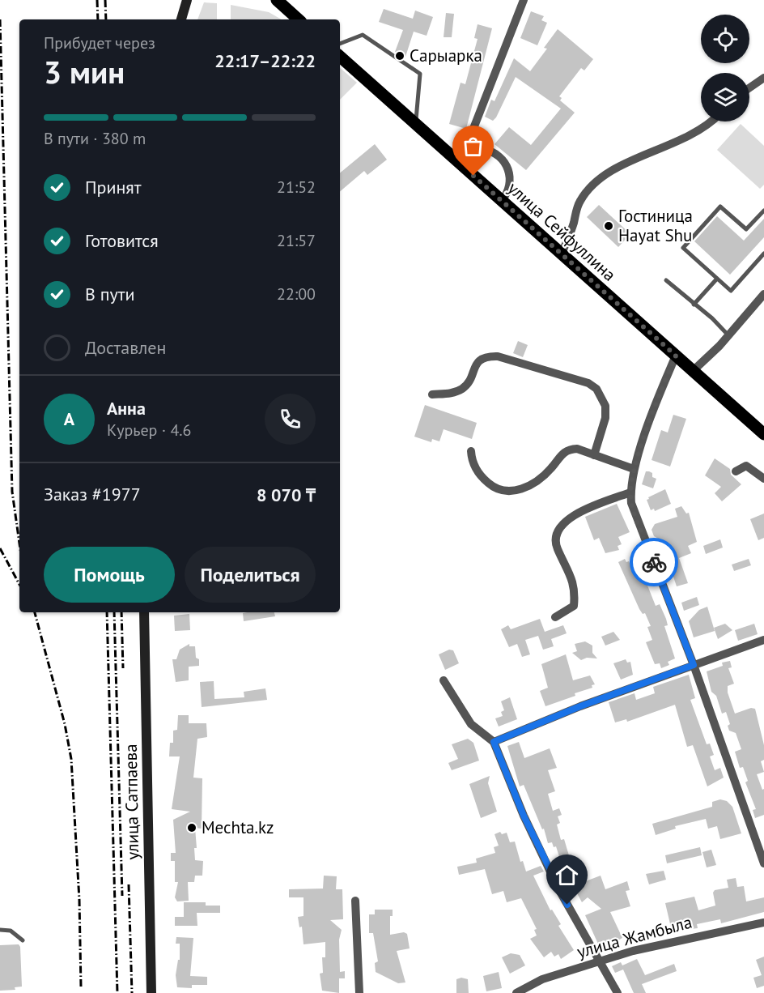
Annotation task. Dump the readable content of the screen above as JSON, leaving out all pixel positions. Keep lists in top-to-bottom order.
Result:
{
  "streets": {
    "main road": ["улица Сейфуллина"],
    "street": ["улица Сатпаева", "улица Жамбыла"]
  },
  "places": ["Сарыарка", "Гостиница Hayat Shu", "Mechta.kz"],
  "page": {
    "heading": ["3 мин", "Прибудет через", "22:17–22:22"],
    "panel": [
      "Анна",
      "Курьер · 4.6",
      "Заказ #1977",
      "8 070 ₸"
    ],
    "bar": "В пути · 380 m",
    "list": [
      ["Принят", "21:52"],
      ["Готовится", "21:57"],
      ["В пути", "22:00"],
      "Доставлен"
    ],
    "round": "А",
    "buttons": ["Помощь", "Поделиться"]
  }
}
